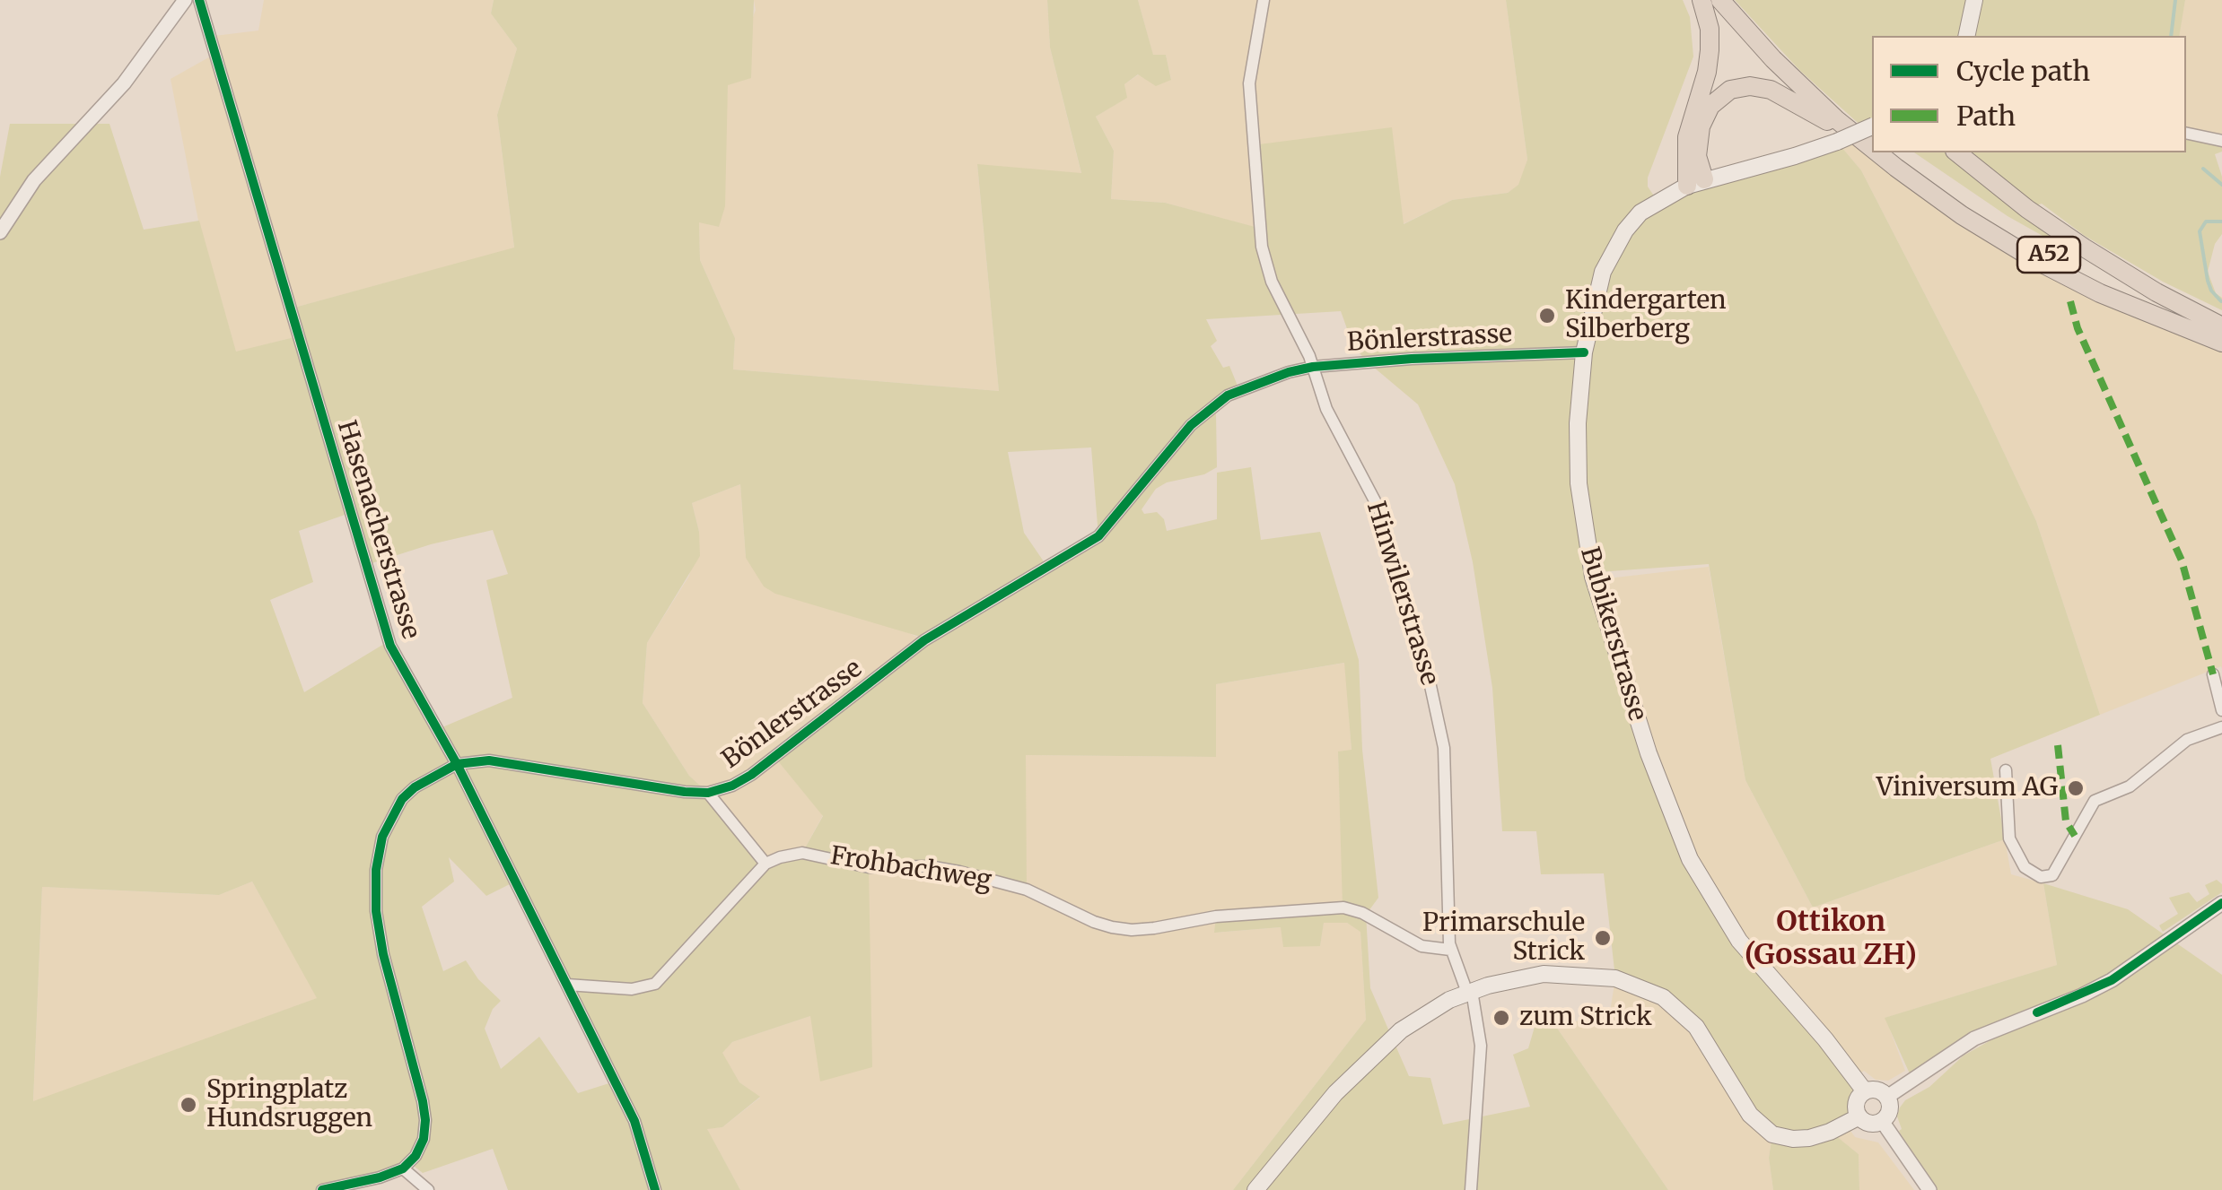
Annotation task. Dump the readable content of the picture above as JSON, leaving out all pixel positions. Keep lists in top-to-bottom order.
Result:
{
  "streets": {
    "highway": ["A52"],
    "main road": ["Bubikerstrasse"],
    "street": [
      "Bönlerstrasse",
      "Hasenacherstrasse",
      "Hinwilerstrasse",
      "Frohbachweg"
    ]
  },
  "crossings": [
    ["Bönlerstrasse", "Hasenacherstrasse"],
    ["Bönlerstrasse", "Hinwilerstrasse"],
    ["Bönlerstrasse", "Bubikerstrasse"],
    ["Hinwilerstrasse", "Frohbachweg"]
  ],
  "districts": ["Ottikon (Gossau ZH)"],
  "places": [
    "Kindergarten Silberberg",
    "Viniversum AG",
    "Primarschule Strick",
    "zum Strick",
    "Springplatz Hundsruggen"
  ],
  "legend": ["Cycle path", "Path"]
}
